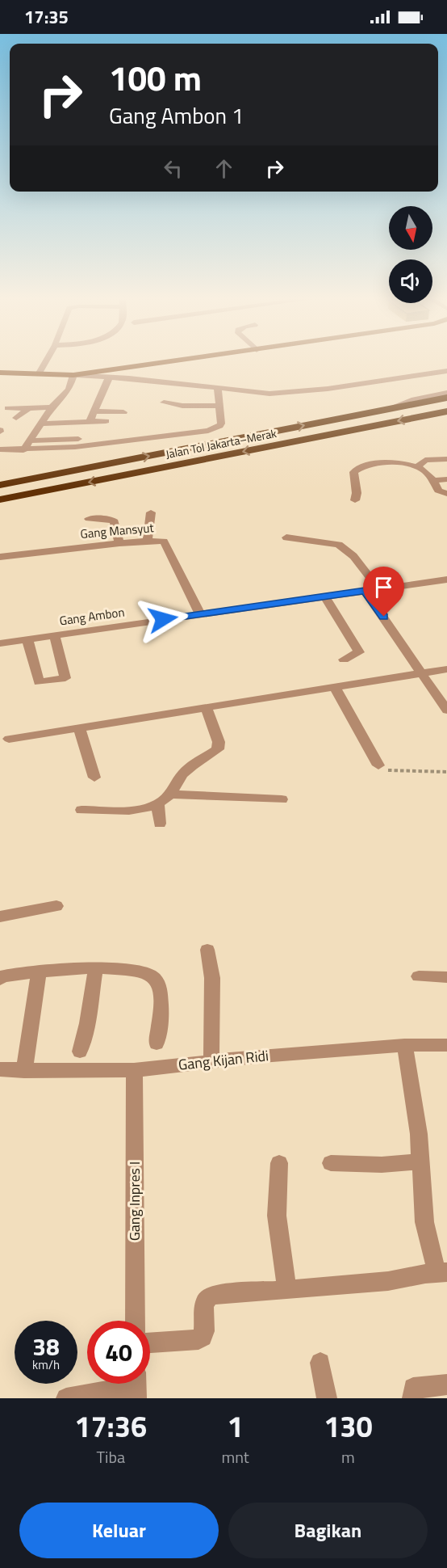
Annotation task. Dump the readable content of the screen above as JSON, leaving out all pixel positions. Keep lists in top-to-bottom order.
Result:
{
  "streets": {
    "highway": ["Jalan Tol Jakarta–Merak"],
    "street": [
      "Gang Mansyut",
      "Gang Ambon",
      "Gang Kijan Ridi",
      "Gang Inpres I"
    ]
  },
  "crossings": [
    ["Gang Mansyut", "Gang Ambon"],
    ["Gang Kijan Ridi", "Gang Inpres I"]
  ],
  "north": "bottom",
  "page": {
    "status": "17:35",
    "turn": ["100 m", "Gang Ambon 1"],
    "speed": "38 km/h",
    "limit": "40",
    "eta": [
      "17:36",
      "Tiba",
      "1",
      "mnt",
      "130",
      "m"
    ],
    "buttons": ["Keluar", "Bagikan"]
  }
}
